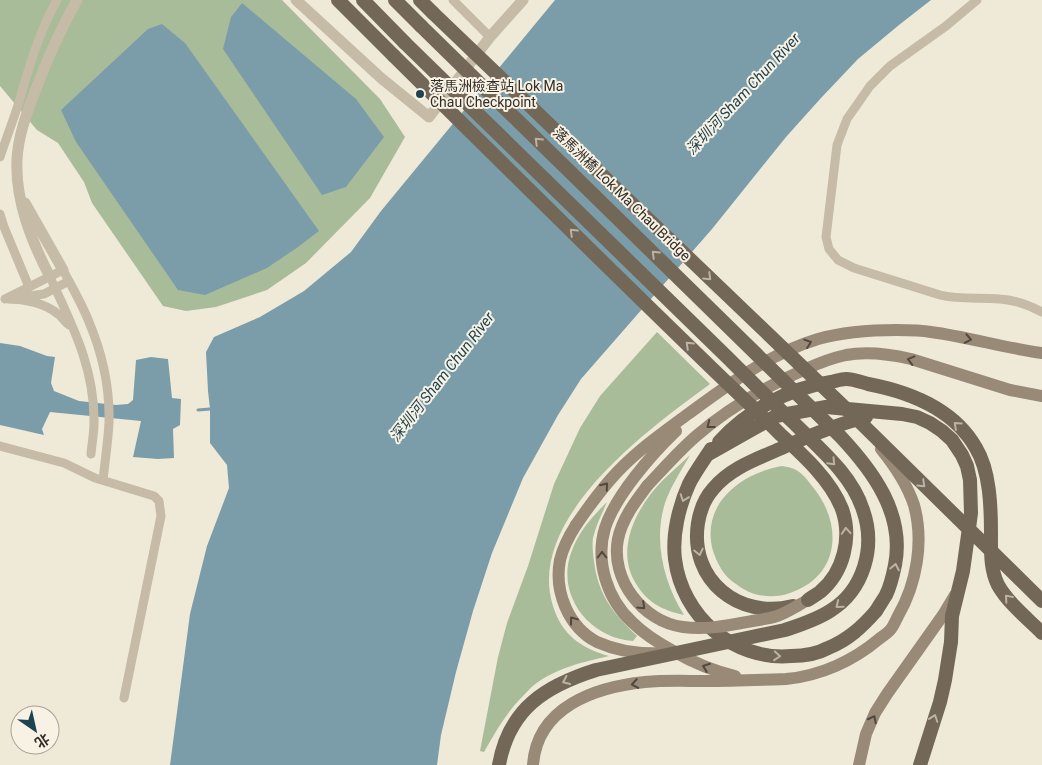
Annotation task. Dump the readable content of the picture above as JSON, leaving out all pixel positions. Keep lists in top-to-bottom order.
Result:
{
  "streets": {
    "main road": ["落馬洲橋 Lok Ma Chau Bridge"]
  },
  "water": ["深圳河 Sham Chun River"],
  "places": ["落馬洲檢查站 Lok Ma Chau Checkpoint"],
  "north": "bottom right"
}
